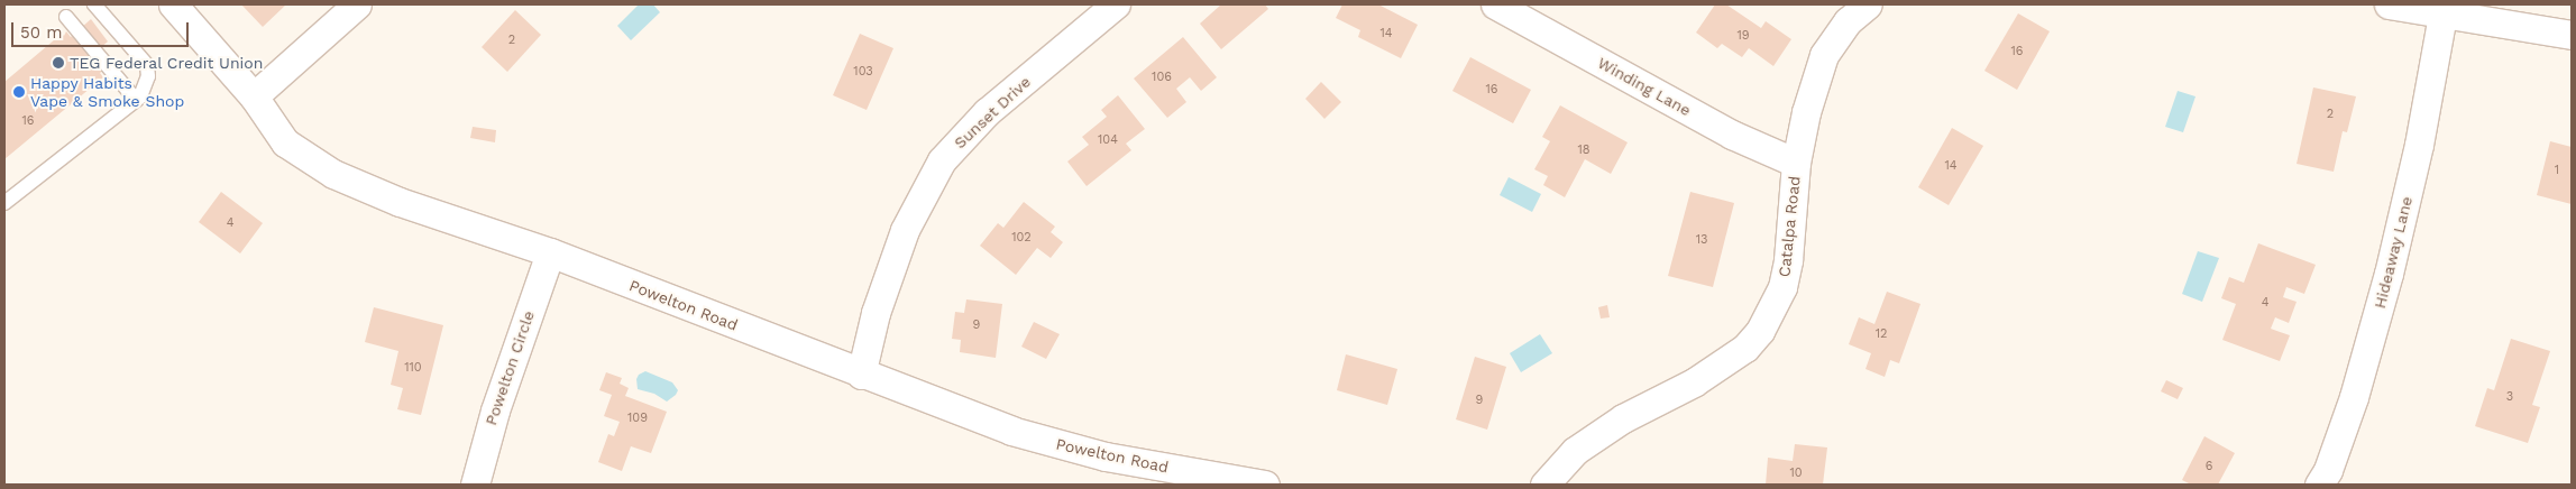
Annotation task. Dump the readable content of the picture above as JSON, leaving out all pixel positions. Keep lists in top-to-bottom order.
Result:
{
  "streets": {
    "street": [
      "Winding Lane",
      "Sunset Drive",
      "Catalpa Road",
      "Hideaway Lane",
      "Powelton Road",
      "Powelton Circle"
    ]
  },
  "crossings": [
    ["Winding Lane", "Catalpa Road"],
    ["Sunset Drive", "Powelton Road"],
    ["Powelton Road", "Powelton Circle"]
  ],
  "places": ["TEG Federal Credit Union", "Happy Habits Vape & Smoke Shop"],
  "house_numbers": [
    "14",
    "19",
    "2",
    "16",
    "103",
    "106",
    "16",
    "2",
    "16",
    "104",
    "18",
    "14",
    "1",
    "4",
    "102",
    "13",
    "4",
    "9",
    "12",
    "110",
    "3",
    "9",
    "109",
    "6",
    "10"
  ],
  "scale_bar": "50 m"
}
